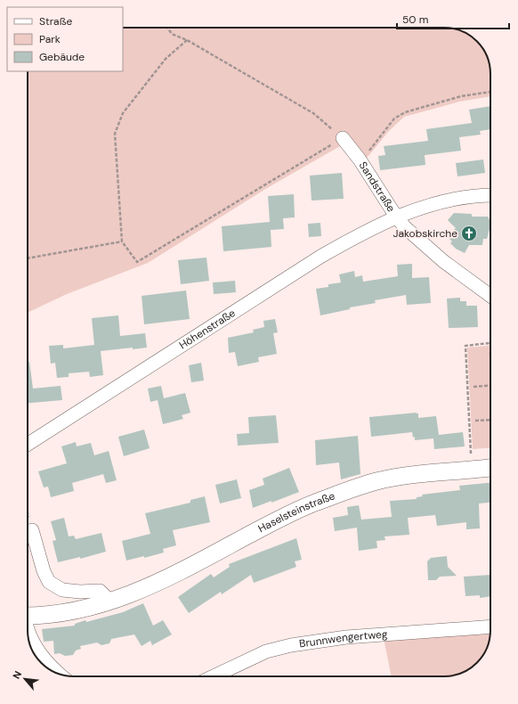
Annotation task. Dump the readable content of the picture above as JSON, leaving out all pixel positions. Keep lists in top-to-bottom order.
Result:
{
  "streets": {
    "street": [
      "Sandstraße",
      "Höhenstraße",
      "Haselsteinstraße",
      "Brunnwengertweg"
    ]
  },
  "crossings": [
    ["Sandstraße", "Höhenstraße"]
  ],
  "places": {
    "church": ["Jakobskirche"]
  },
  "legend": ["Straße", "Park", "Gebäude"],
  "scale_bar": "50 m",
  "north": "top left"
}
